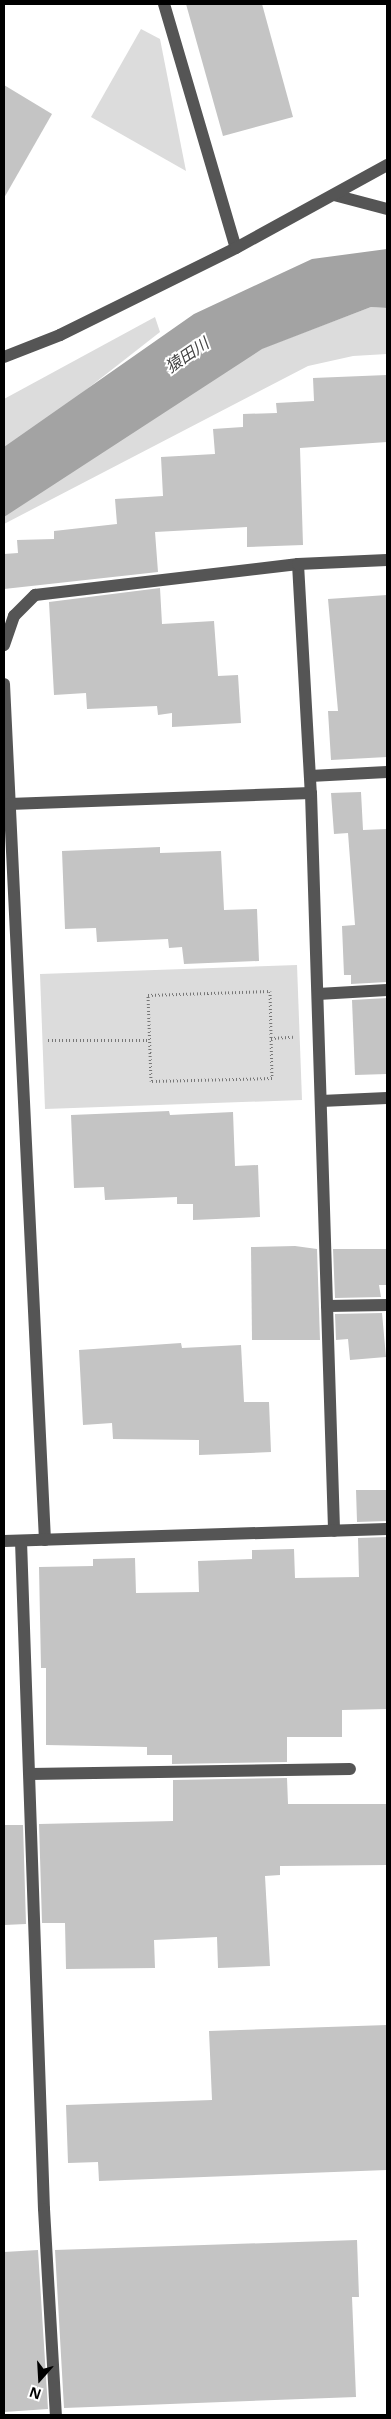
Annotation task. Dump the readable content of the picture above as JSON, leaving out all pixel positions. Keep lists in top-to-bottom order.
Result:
{
  "water": ["猿田川"],
  "north": "bottom"
}
